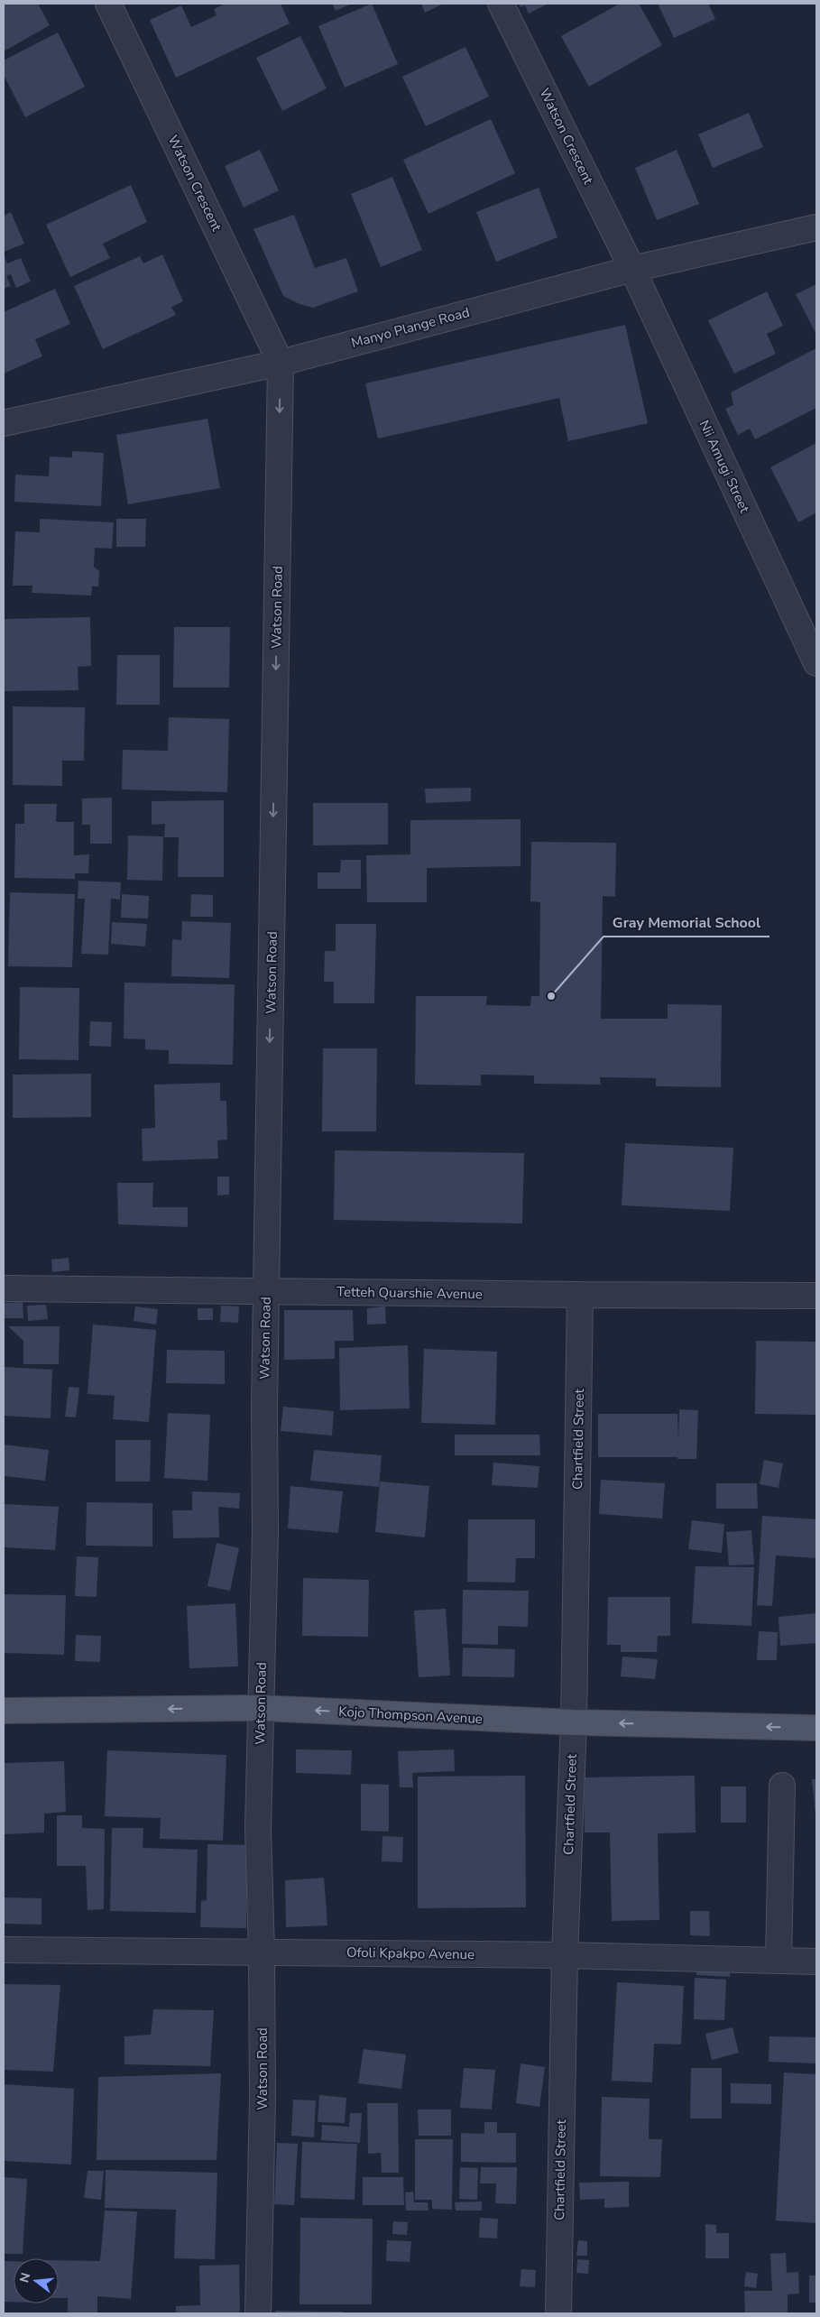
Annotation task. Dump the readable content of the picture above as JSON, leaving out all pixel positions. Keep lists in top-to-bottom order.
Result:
{
  "streets": {
    "main road": ["Kojo Thompson Avenue"],
    "street": [
      "Watson Crescent",
      "Manyo Plange Road",
      "Nii Amugi Street",
      "Watson Road",
      "Tetteh Quarshie Avenue",
      "Chartfield Street",
      "Ofoli Kpakpo Avenue"
    ]
  },
  "crossings": [
    ["Watson Crescent", "Manyo Plange Road"],
    ["Watson Crescent", "Nii Amugi Street"],
    ["Watson Crescent", "Watson Road"],
    ["Manyo Plange Road", "Nii Amugi Street"],
    ["Manyo Plange Road", "Watson Road"],
    ["Watson Road", "Tetteh Quarshie Avenue"],
    ["Watson Road", "Kojo Thompson Avenue"],
    ["Watson Road", "Ofoli Kpakpo Avenue"],
    ["Tetteh Quarshie Avenue", "Chartfield Street"],
    ["Chartfield Street", "Kojo Thompson Avenue"],
    ["Chartfield Street", "Ofoli Kpakpo Avenue"]
  ],
  "one_way": ["Watson Road", "Kojo Thompson Avenue"],
  "places": ["Gray Memorial School"],
  "north": "left"
}
